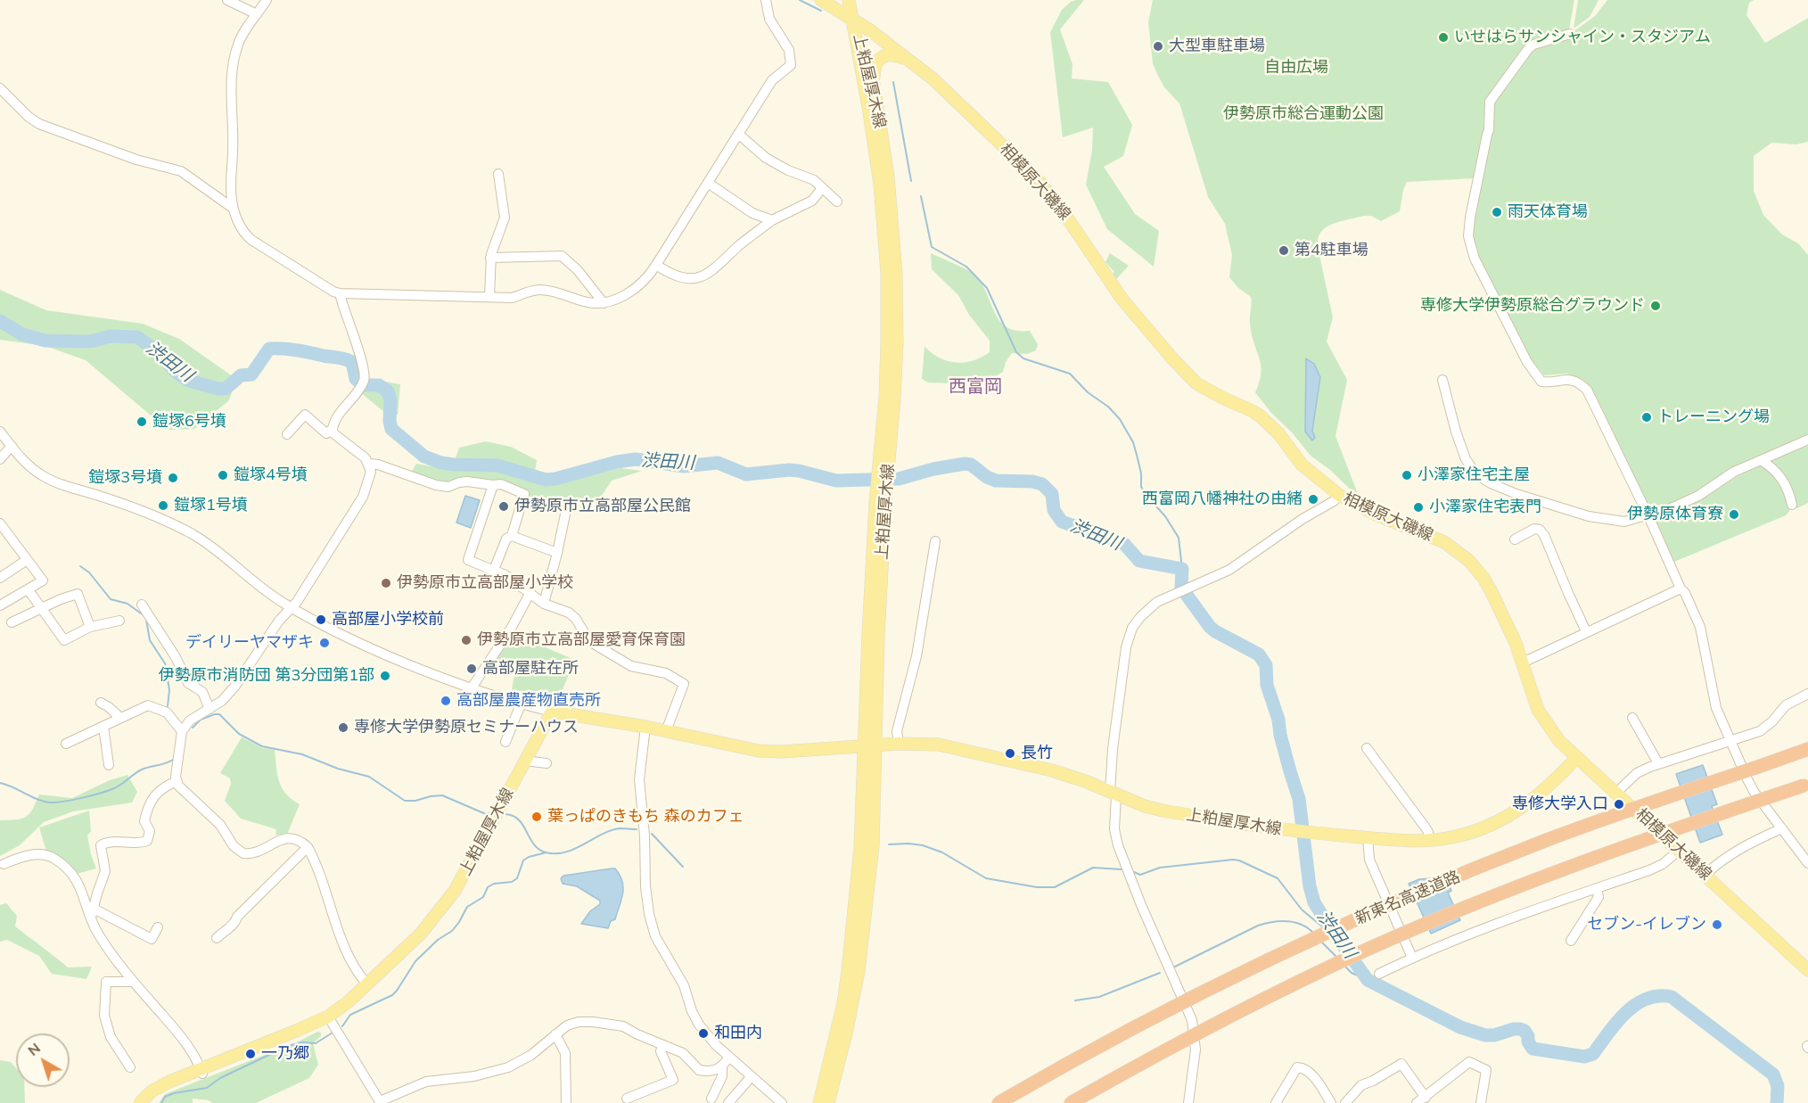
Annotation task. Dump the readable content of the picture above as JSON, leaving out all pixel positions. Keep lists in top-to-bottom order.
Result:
{
  "streets": {
    "highway": ["新東名高速道路"],
    "main road": ["上粕屋厚木線", "相模原大磯線"]
  },
  "crossings": [
    ["上粕屋厚木線", "相模原大磯線"]
  ],
  "districts": ["西富岡"],
  "water": ["渋田川"],
  "parks": ["自由広場", "伊勢原市総合運動公園"],
  "places": [
    "いせはらサンシャイン・スタジアム",
    "大型車駐車場",
    "雨天体育場",
    "第4駐車場",
    "専修大学伊勢原総合グラウンド",
    "トレーニング場",
    "鎧塚6号墳",
    "鎧塚4号墳",
    "小澤家住宅主屋",
    "鎧塚3号墳",
    "西富岡八幡神社の由緒",
    "鎧塚1号墳",
    "伊勢原市立高部屋公民館",
    "小澤家住宅表門",
    "伊勢原体育寮",
    "伊勢原市立高部屋小学校",
    "高部屋小学校前",
    "伊勢原市立高部屋愛育保育園",
    "デイリーヤマザキ",
    "高部屋駐在所",
    "伊勢原市消防団 第3分団第1部",
    "高部屋農産物直売所",
    "専修大学伊勢原セミナーハウス",
    "長竹",
    "専修大学入口",
    "葉っぱのきもち 森のカフェ",
    "セブン-イレブン",
    "和田内",
    "一乃郷"
  ],
  "north": "top left"
}
